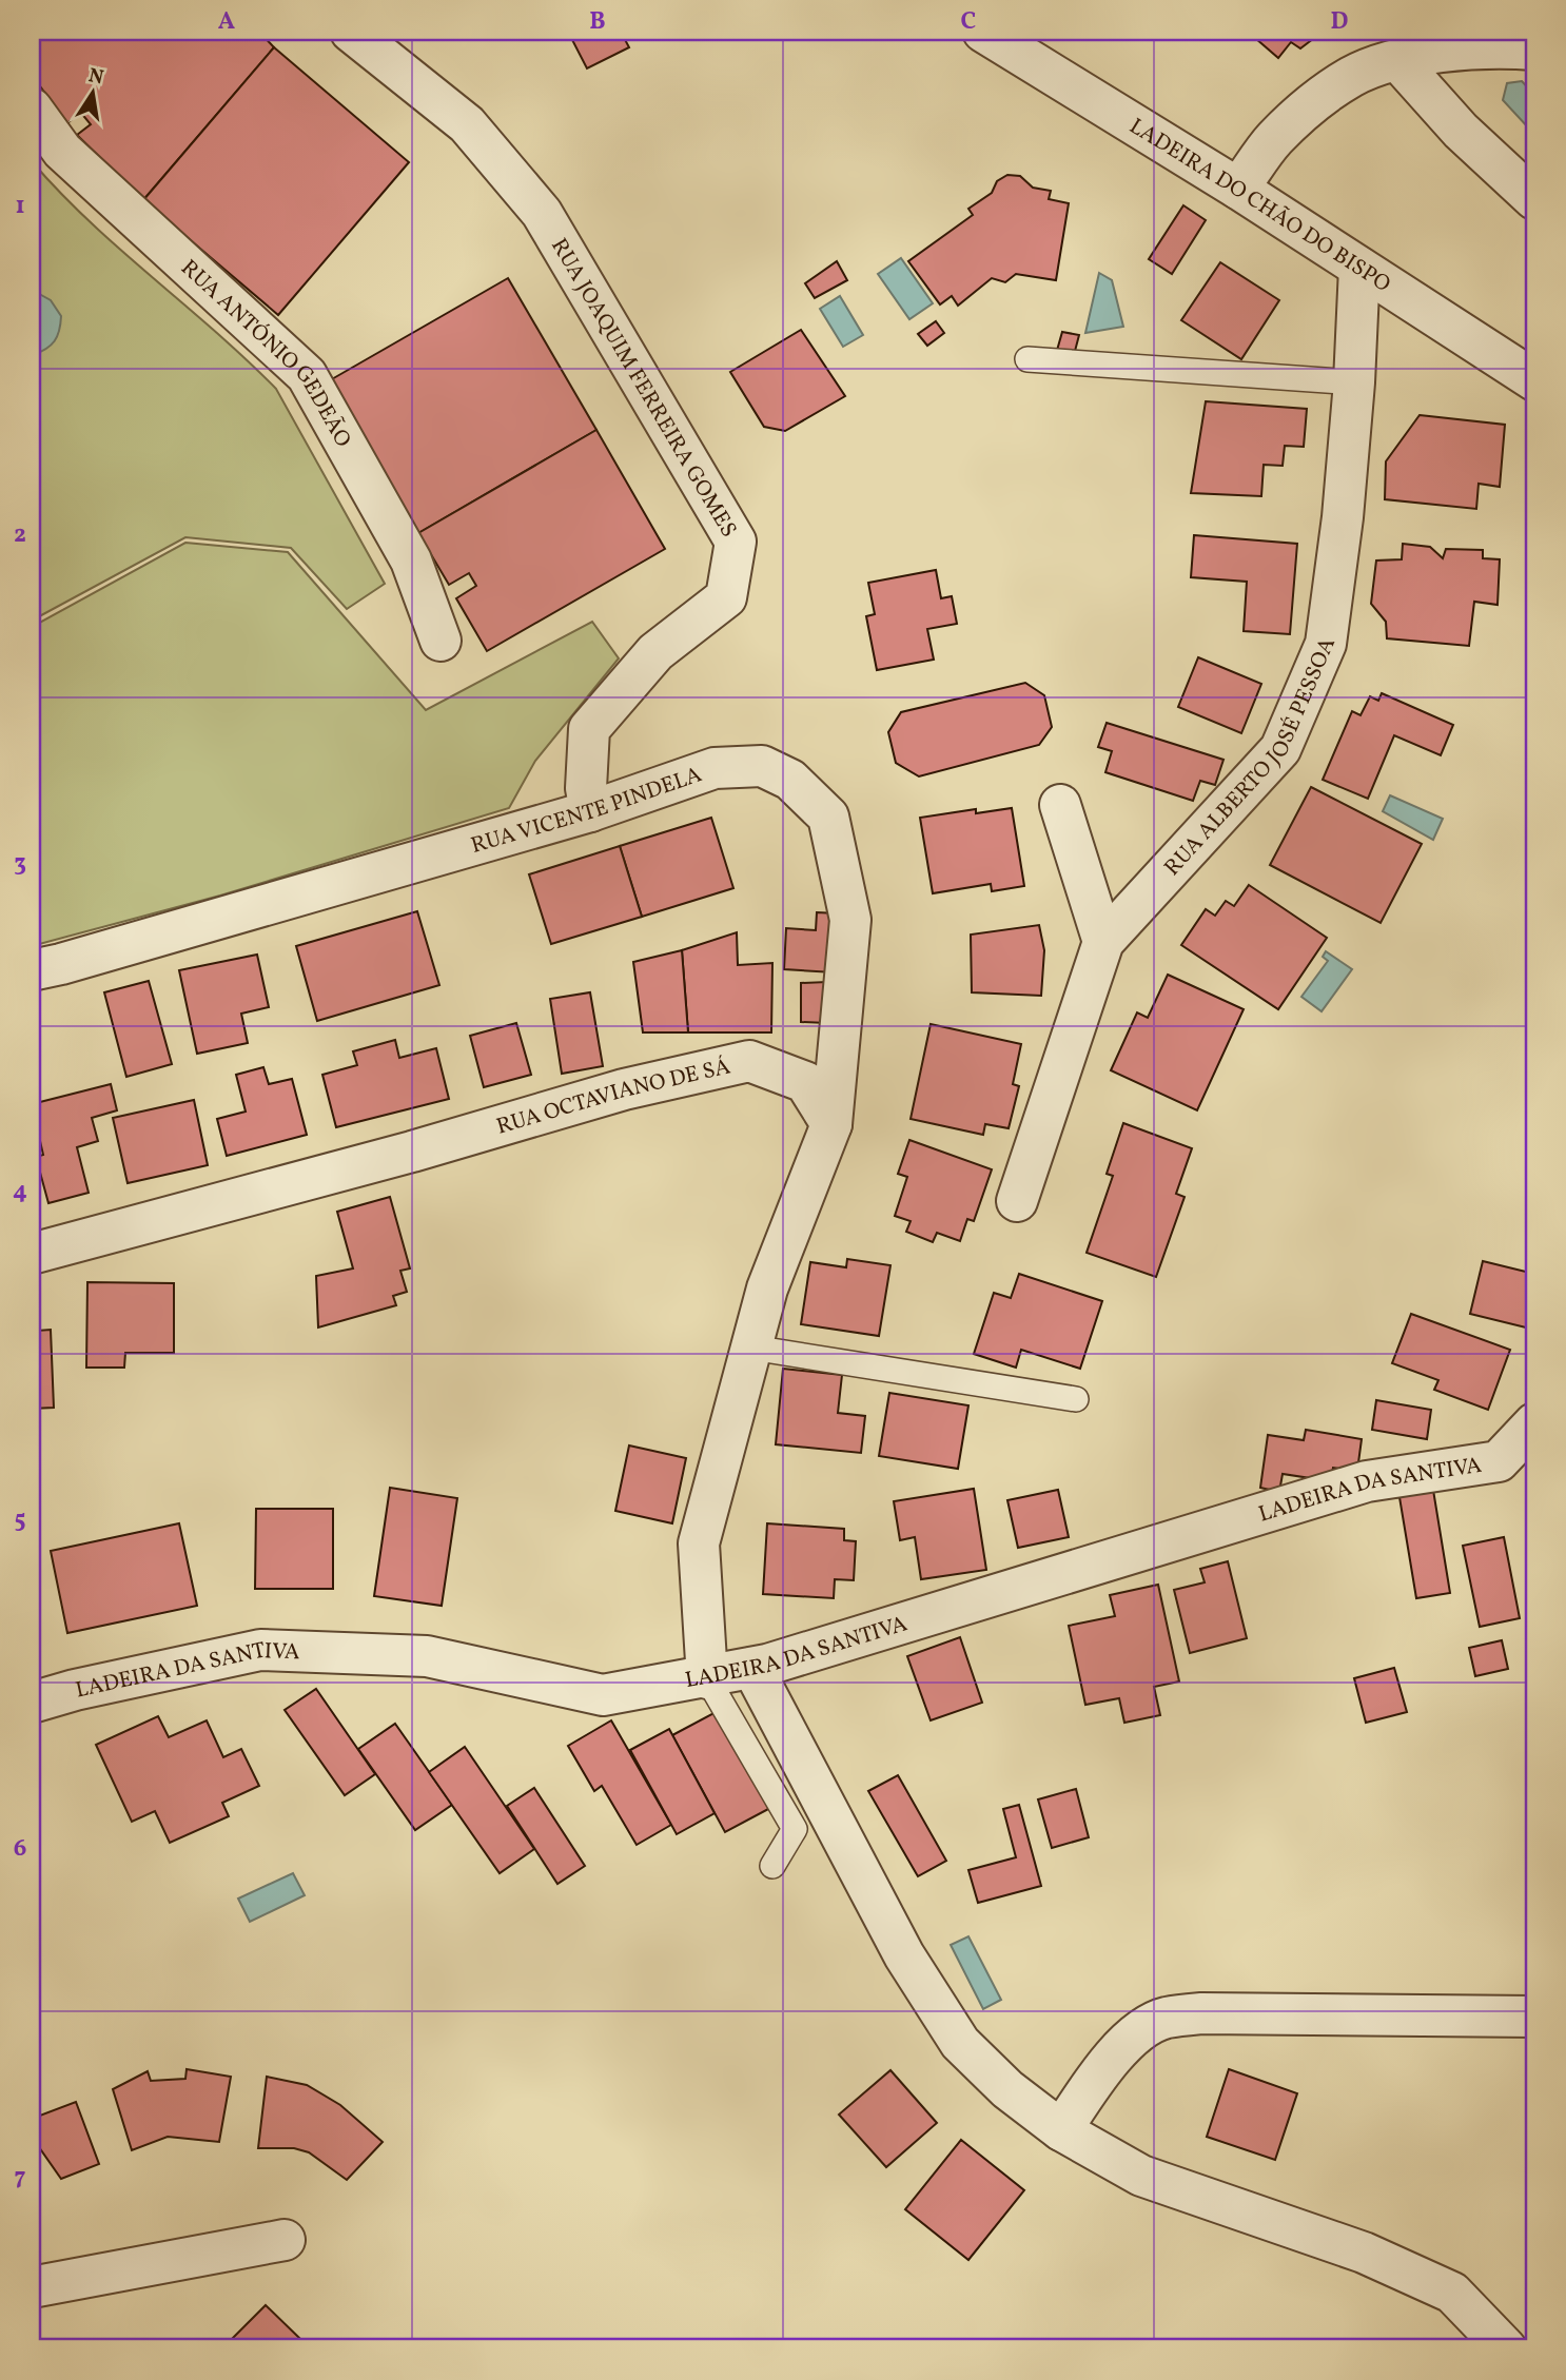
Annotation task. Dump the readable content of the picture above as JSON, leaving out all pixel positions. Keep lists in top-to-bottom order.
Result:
{
  "streets": {
    "street": [
      "LADEIRA DO CHÃO DO BISPO",
      "RUA ANTÓNIO GEDEÃO",
      "RUA JOAQUIM FERREIRA GOMES",
      "RUA ALBERTO JOSÉ PESSOA",
      "RUA VICENTE PINDELA",
      "RUA OCTAVIANO DE SÁ",
      "LADEIRA DA SANTIVA"
    ]
  },
  "crossings": [
    ["LADEIRA DO CHÃO DO BISPO", "RUA ALBERTO JOSÉ PESSOA"],
    ["RUA JOAQUIM FERREIRA GOMES", "RUA VICENTE PINDELA"],
    ["RUA VICENTE PINDELA", "RUA OCTAVIANO DE SÁ"]
  ],
  "north": "top",
  "grid": {
    "columns": [
      "A",
      "B",
      "C",
      "D"
    ],
    "rows": [
      "1",
      "2",
      "3",
      "4",
      "5",
      "6",
      "7"
    ]
  }
}
